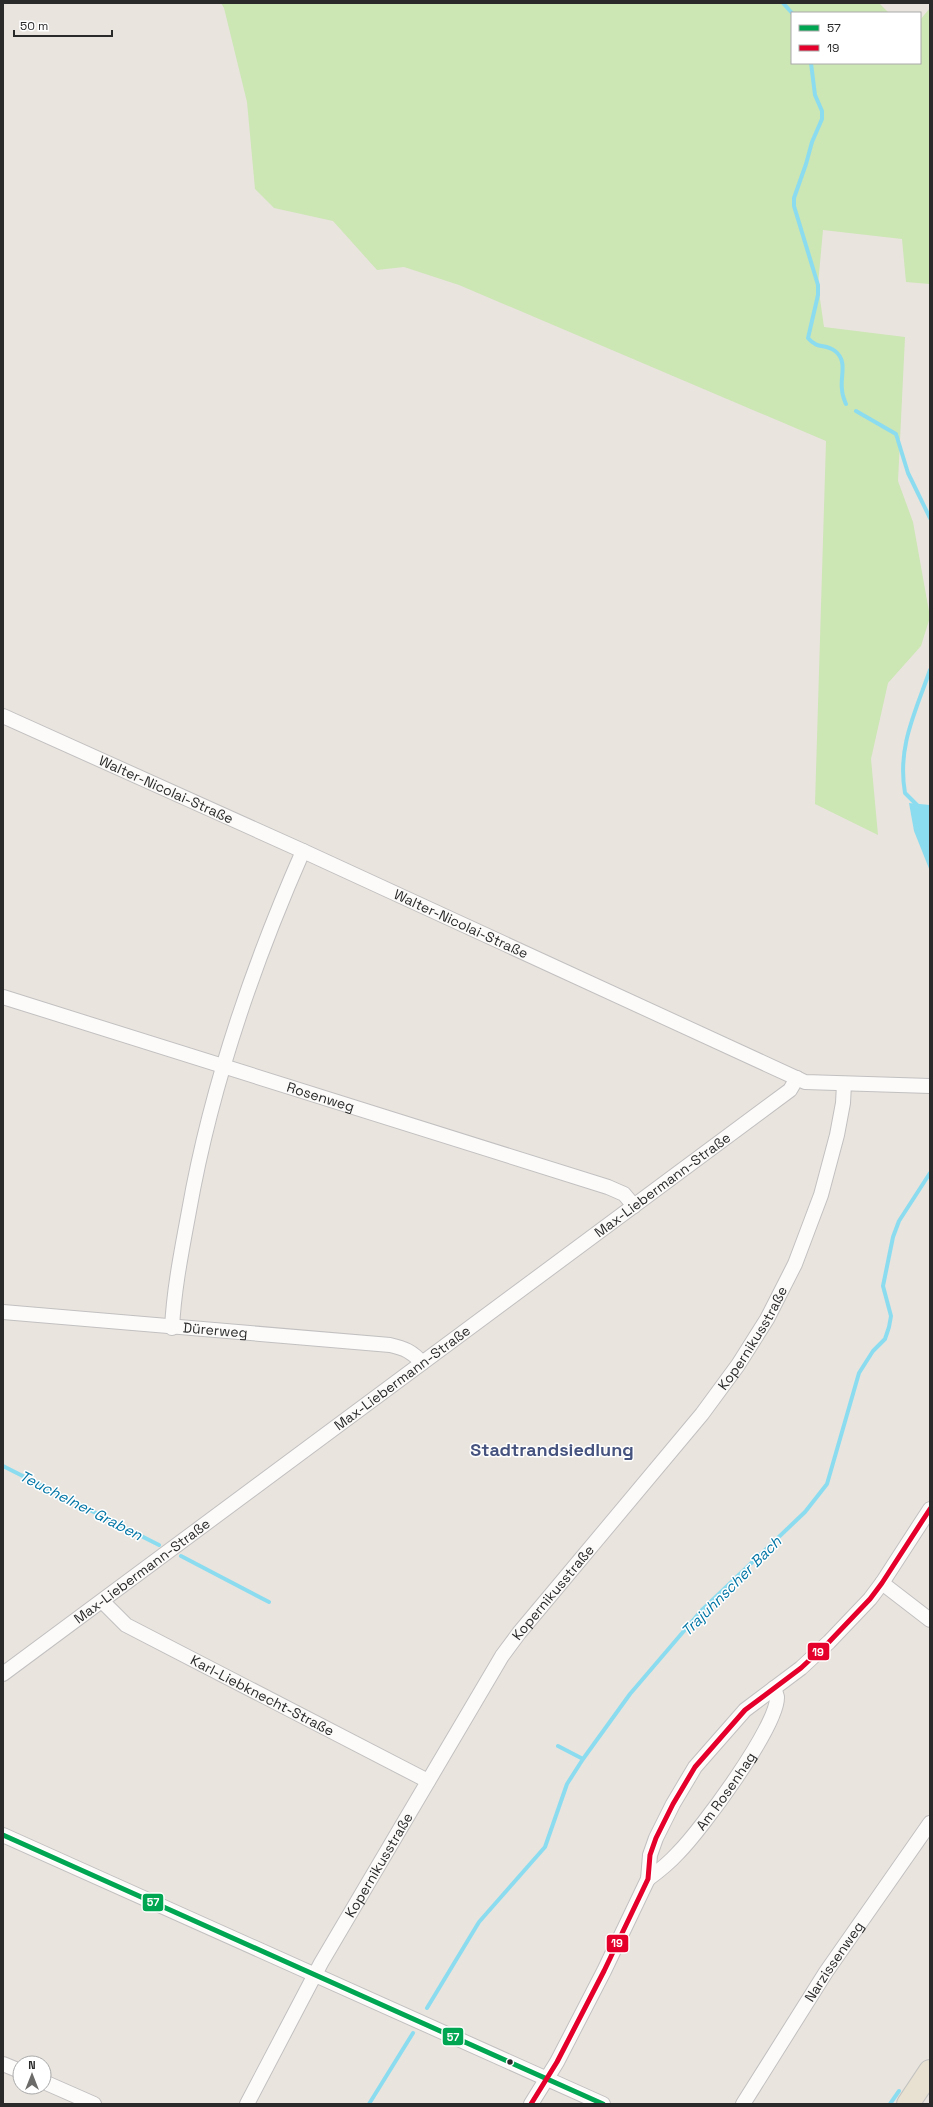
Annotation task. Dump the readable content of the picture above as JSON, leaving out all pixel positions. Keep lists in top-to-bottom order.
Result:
{
  "streets": {
    "street": [
      "Walter-Nicolai-Straße",
      "Rosenweg",
      "Max-Liebermann-Straße",
      "Dürerweg",
      "Kopernikusstraße",
      "Karl-Liebknecht-Straße",
      "Am Rosenhag",
      "Narzissenweg"
    ]
  },
  "crossings": [
    ["Walter-Nicolai-Straße", "Max-Liebermann-Straße"],
    ["Walter-Nicolai-Straße", "Kopernikusstraße"],
    ["Rosenweg", "Max-Liebermann-Straße"],
    ["Max-Liebermann-Straße", "Dürerweg"],
    ["Max-Liebermann-Straße", "Karl-Liebknecht-Straße"],
    ["Kopernikusstraße", "Karl-Liebknecht-Straße"]
  ],
  "districts": ["Stadtrandsiedlung"],
  "water": ["Teuchelner Graben", "Trajuhnscher Bach"],
  "lines": ["transit line 19", "transit line 57"],
  "legend": ["57", "19"],
  "scale_bar": "50 m",
  "north": "top"
}
